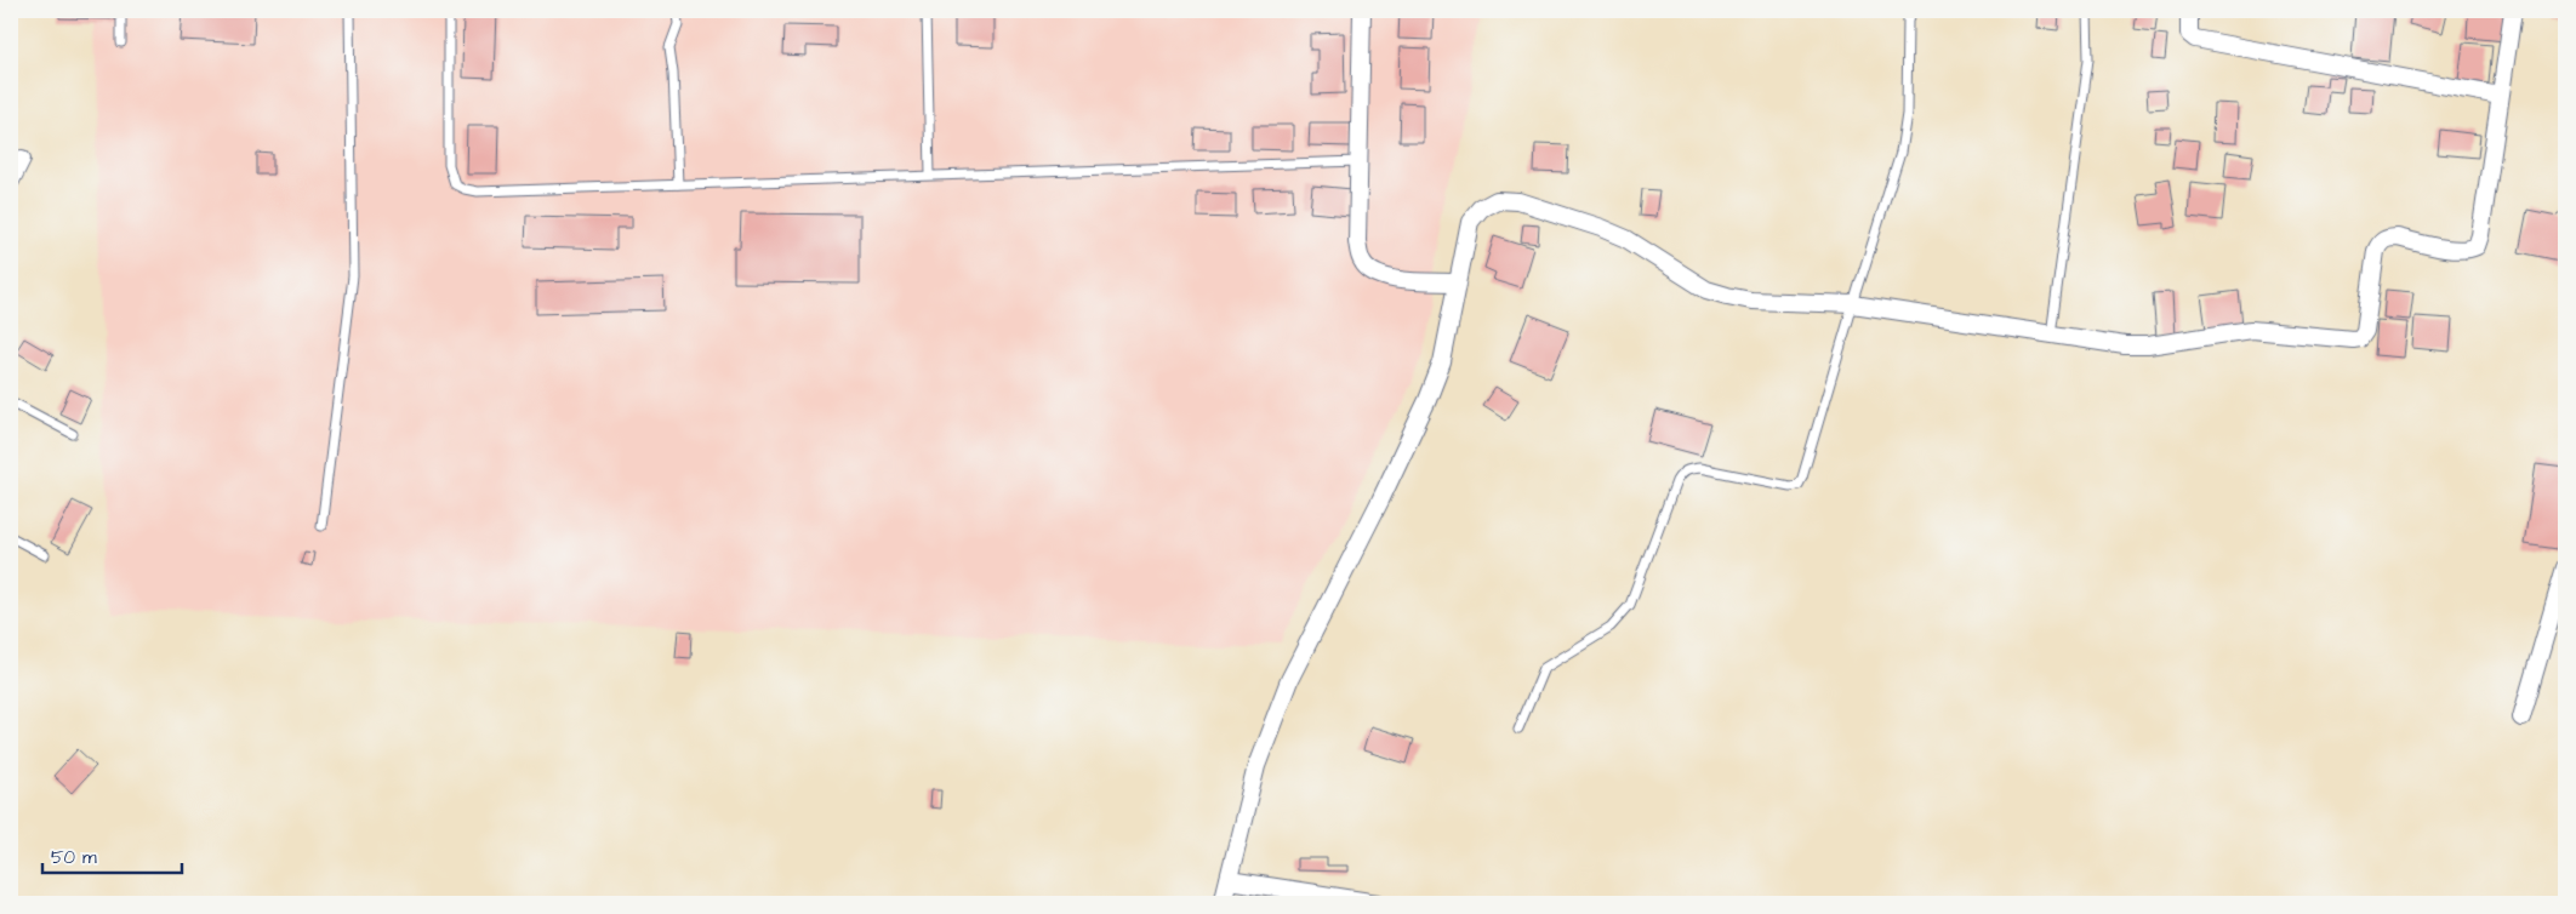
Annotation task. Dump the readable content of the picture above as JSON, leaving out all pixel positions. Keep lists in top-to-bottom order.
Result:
{
  "scale_bar": "50 m"
}
